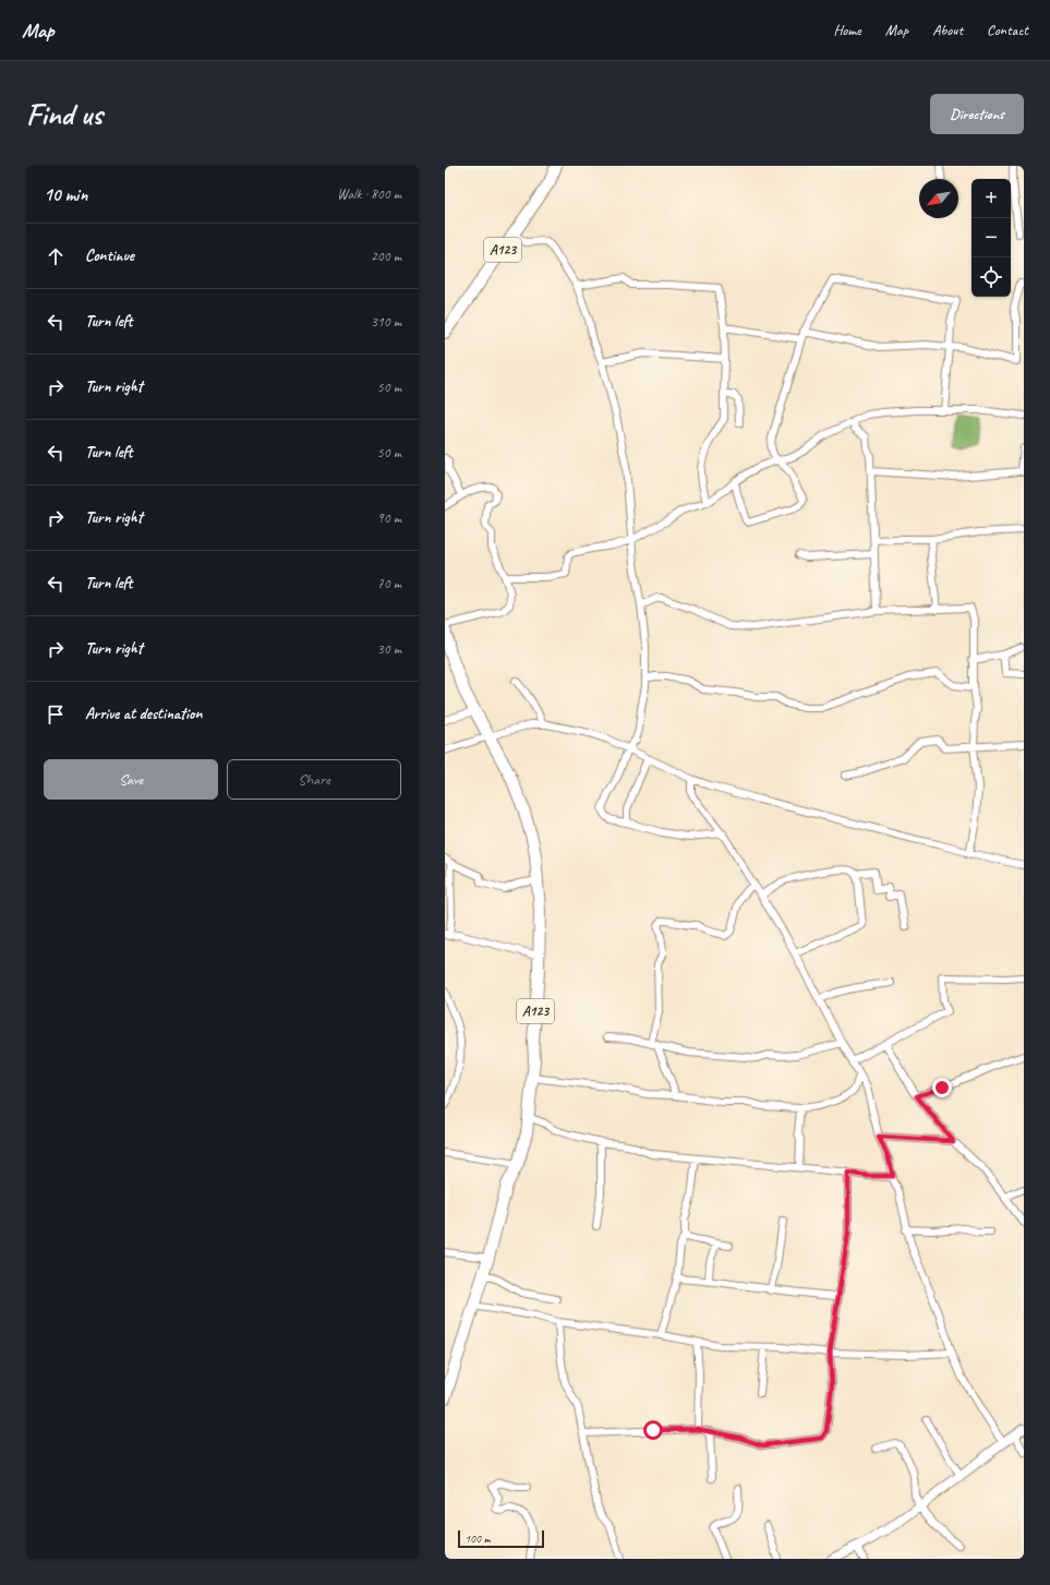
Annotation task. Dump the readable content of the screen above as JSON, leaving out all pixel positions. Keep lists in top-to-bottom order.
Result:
{
  "streets": {
    "highway": ["A123"]
  },
  "scale_bar": "100 m",
  "north": "bottom left",
  "page": {
    "header": "Map",
    "nav": [
      "Home",
      "Map",
      "About",
      "Contact"
    ],
    "buttons": [
      "Directions",
      ["Save", "Share"]
    ],
    "title": "Find us",
    "heading": ["10 min", "Walk · 800 m"],
    "map_buttons": ["+", "−"],
    "list": [
      ["Continue", "200 m"],
      ["Turn left", "310 m"],
      ["Turn right", "50 m"],
      ["Turn left", "50 m"],
      ["Turn right", "90 m"],
      ["Turn left", "70 m"],
      ["Turn right", "30 m"],
      "Arrive at destination"
    ],
    "scale": "100 m"
  }
}
